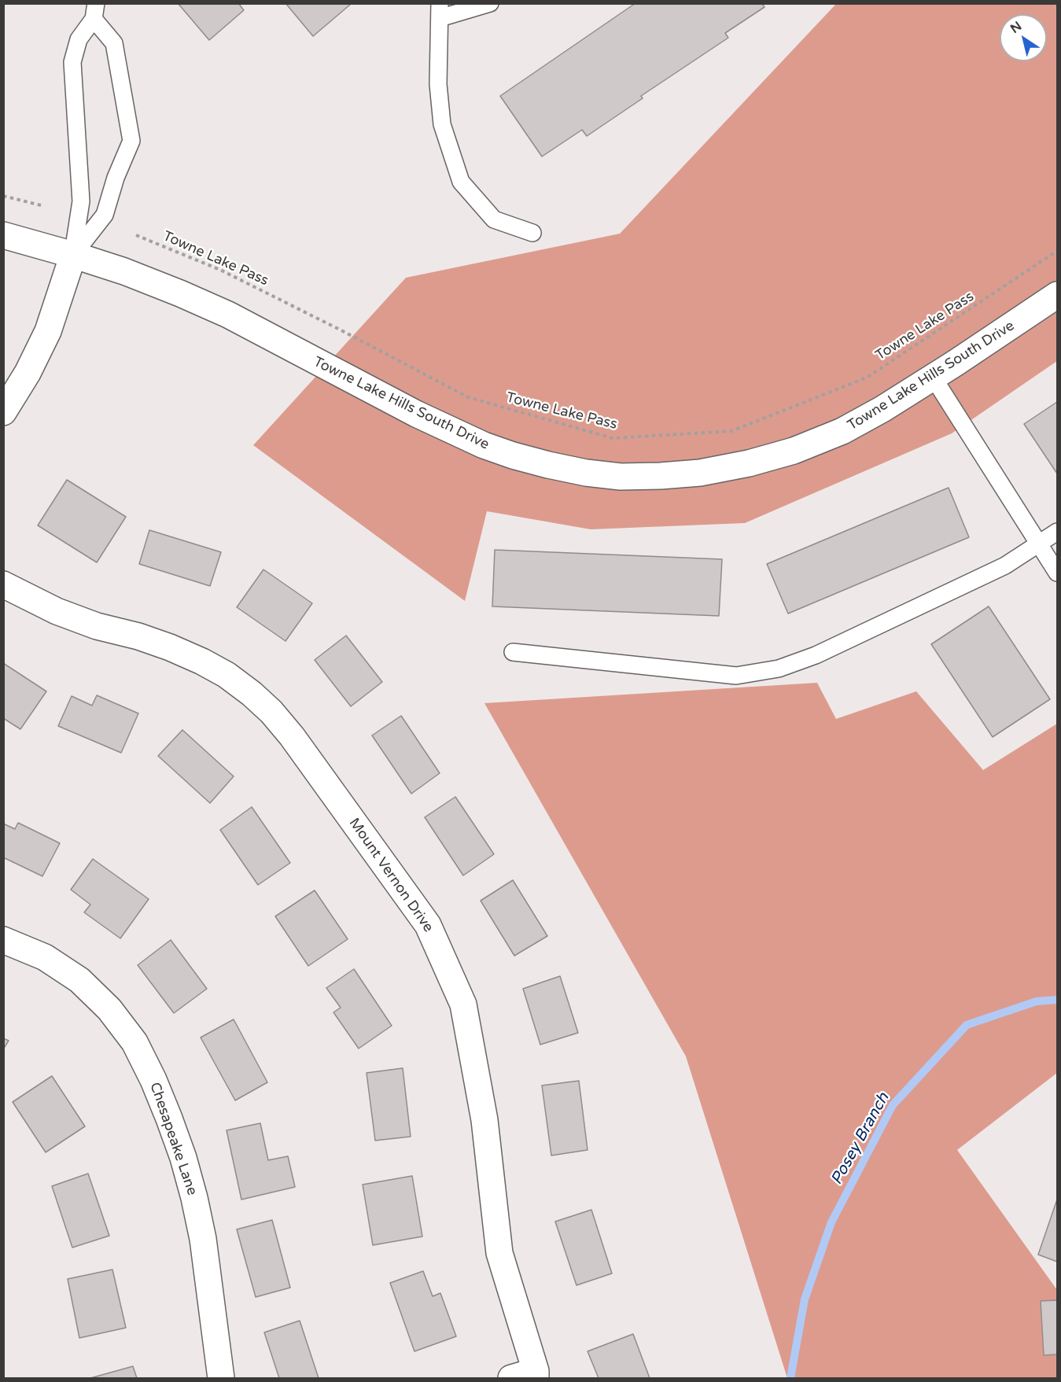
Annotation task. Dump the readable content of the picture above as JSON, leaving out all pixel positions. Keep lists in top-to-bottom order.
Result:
{
  "streets": {
    "street": ["Towne Lake Hills South Drive", "Mount Vernon Drive", "Chesapeake Lane"],
    "path": ["Towne Lake Pass"]
  },
  "water": ["Posey Branch"],
  "north": "top left"
}
